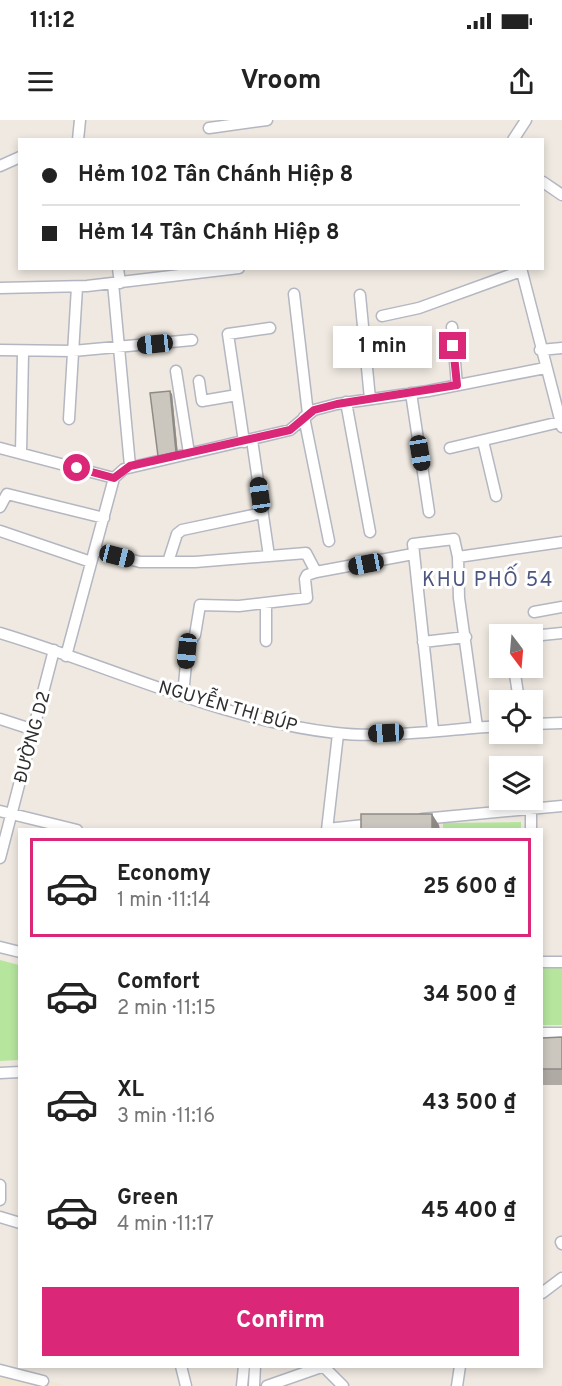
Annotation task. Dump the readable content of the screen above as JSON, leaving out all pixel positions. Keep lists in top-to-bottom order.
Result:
{
  "streets": {
    "street": ["NGUYỄN THỊ BÚP", "ĐƯỜNG D2"]
  },
  "crossings": [
    ["NGUYỄN THỊ BÚP", "ĐƯỜNG D2"]
  ],
  "districts": ["KHU PHỐ 54"],
  "north": "bottom",
  "page": {
    "status": "11:12",
    "header": "Vroom",
    "banner": ["Hẻm 102 Tân Chánh Hiệp 8", "Hẻm 14 Tân Chánh Hiệp 8"],
    "bubble": "1 min",
    "list": [
      {
        "name": "Economy",
        "note": "1 min · 11:14",
        "value": "25 600 ₫"
      },
      {
        "name": "Comfort",
        "note": "2 min · 11:15",
        "value": "34 500 ₫"
      },
      {
        "name": "XL",
        "note": "3 min · 11:16",
        "value": "43 500 ₫"
      },
      {
        "name": "Green",
        "note": "4 min · 11:17",
        "value": "45 400 ₫"
      }
    ],
    "buttons": "Confirm"
  }
}
